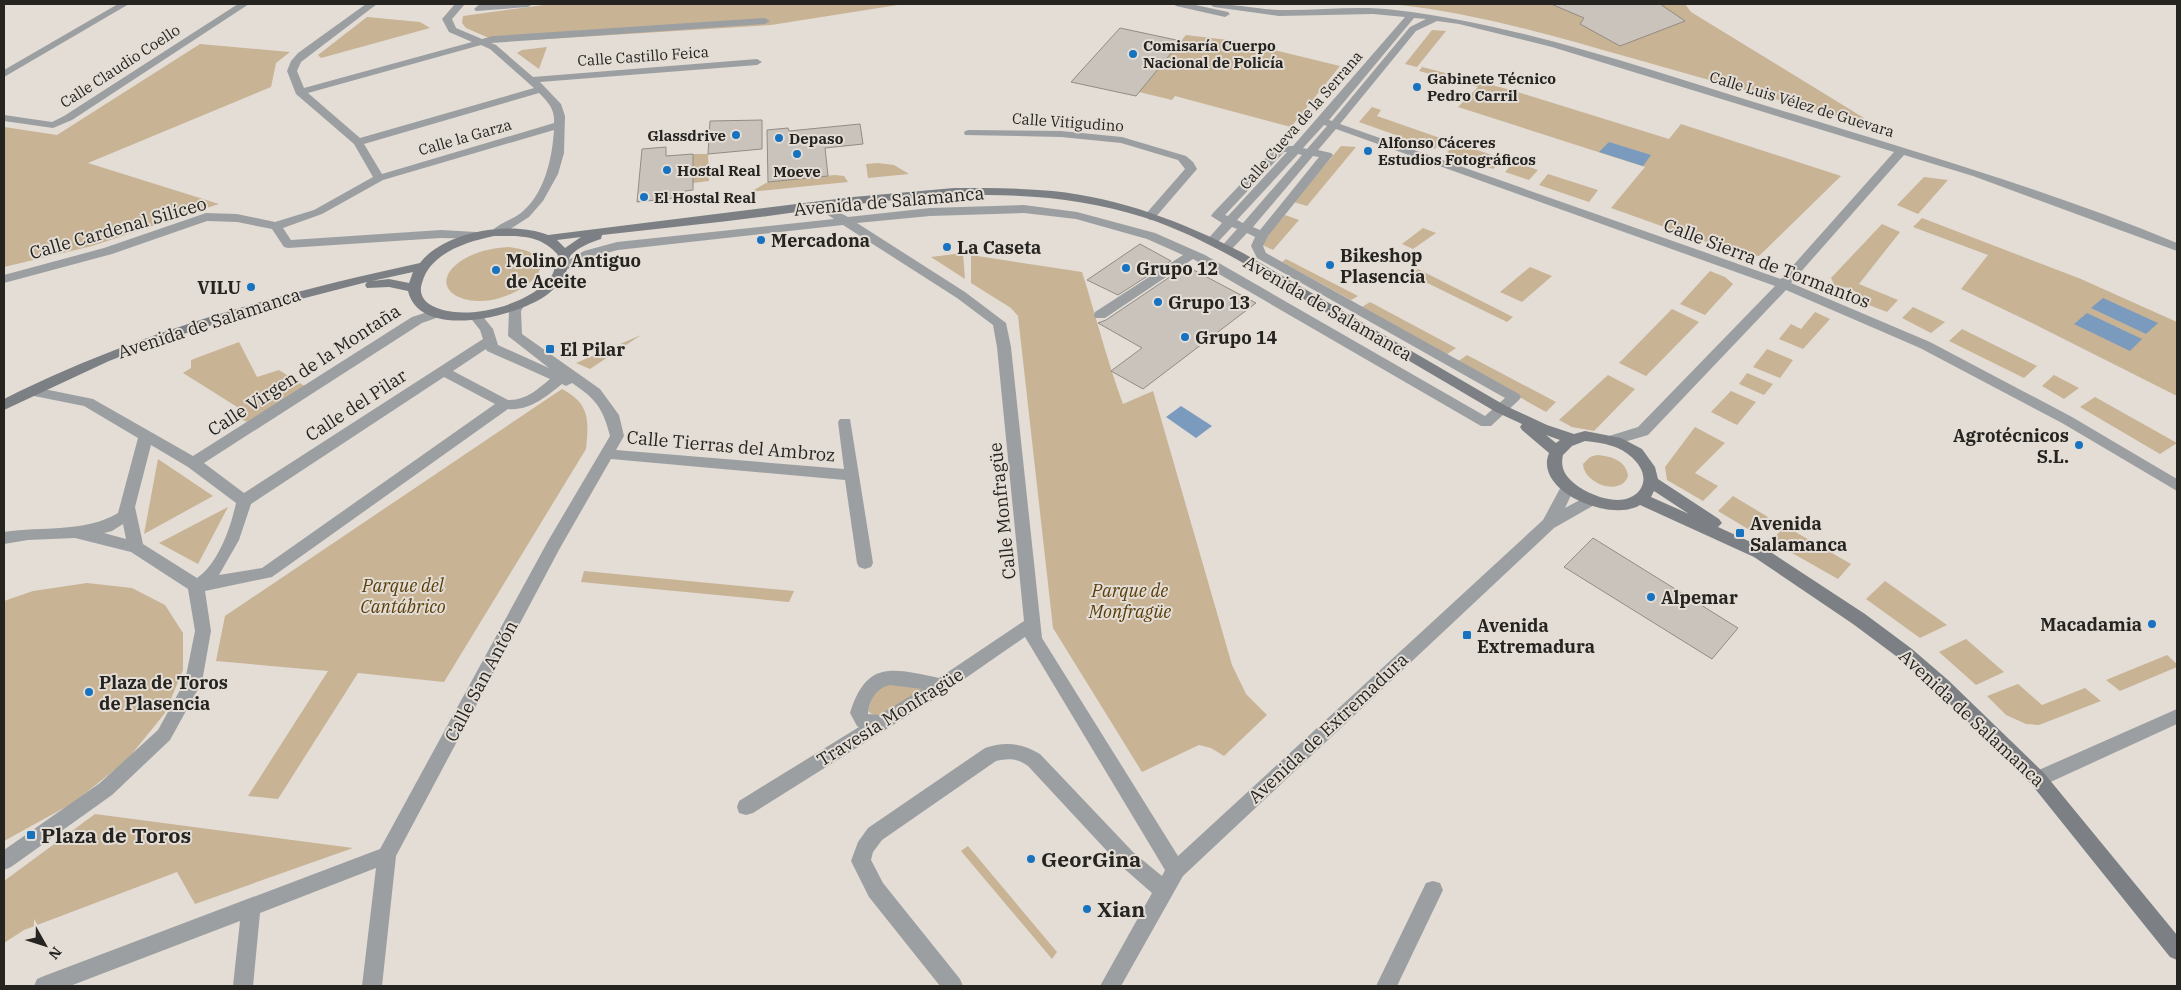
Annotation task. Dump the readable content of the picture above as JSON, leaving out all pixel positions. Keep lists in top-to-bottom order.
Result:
{
  "streets": {
    "main road": ["Avenida de Salamanca"],
    "street": [
      "Calle Castillo Feica",
      "Calle Claudio Coello",
      "Calle Luis Vélez de Guevara",
      "Calle Cueva de la Serrana",
      "Calle Vitigudino",
      "Calle la Garza",
      "Calle Cardenal Silíceo",
      "Calle Sierra de Tormantos",
      "Calle Virgen de la Montaña",
      "Calle del Pilar",
      "Calle Tierras del Ambroz",
      "Calle Monfragüe",
      "Calle San Antón",
      "Travesía Monfragüe",
      "Avenida de Extremadura"
    ]
  },
  "crossings": [
    ["Calle Luis Vélez de Guevara", "Calle Cueva de la Serrana"],
    ["Calle Cueva de la Serrana", "Calle Sierra de Tormantos"],
    ["Calle Vitigudino", "Avenida de Salamanca"],
    ["Avenida de Salamanca", "Calle Virgen de la Montaña"],
    ["Avenida de Salamanca", "Calle Monfragüe"],
    ["Avenida de Salamanca", "Calle San Antón"],
    ["Avenida de Salamanca", "Avenida de Extremadura"],
    ["Calle Tierras del Ambroz", "Calle San Antón"],
    ["Calle Monfragüe", "Travesía Monfragüe"],
    ["Calle Monfragüe", "Avenida de Extremadura"]
  ],
  "parks": ["Parque del Cantábrico", "Parque de Monfragüe"],
  "places": {
    "other": [
      "Comisaría Cuerpo Nacional de Policía",
      "Gabinete Técnico Pedro Carril",
      "Glassdrive",
      "Depaso",
      "Alfonso Cáceres Estudios Fotográficos",
      "Moeve",
      "Hostal Real",
      "El Hostal Real",
      "Mercadona",
      "La Caseta",
      "Bikeshop Plasencia",
      "Grupo 12",
      "Molino Antiguo de Aceite",
      "VILU",
      "Grupo 13",
      "Grupo 14",
      "Agrotécnicos S.L.",
      "Alpemar",
      "Macadamia",
      "Plaza de Toros de Plasencia",
      "GeorGina",
      "Xian"
    ],
    "transit": [
      "El Pilar",
      "Avenida Salamanca",
      "Avenida Extremadura",
      "Plaza de Toros"
    ]
  },
  "north": "bottom right"
}
